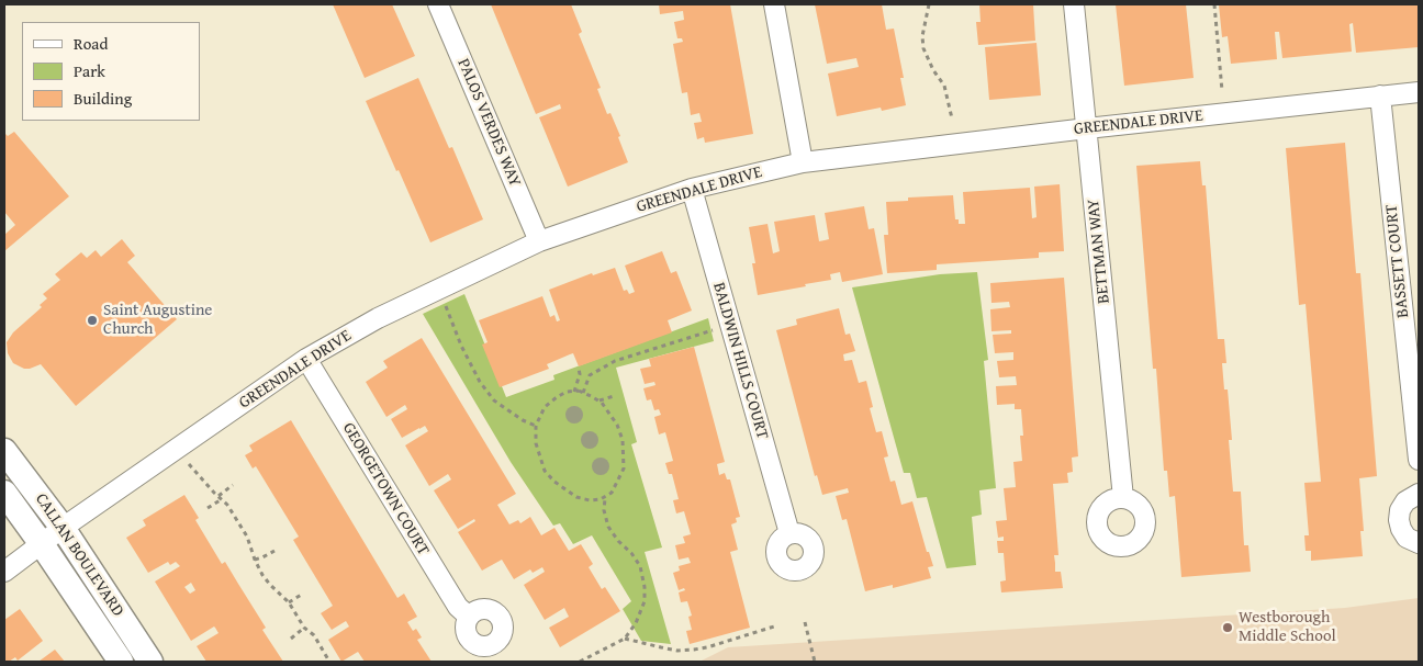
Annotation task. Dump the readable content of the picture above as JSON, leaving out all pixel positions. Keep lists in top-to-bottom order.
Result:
{
  "streets": {
    "street": [
      "PALOS VERDES WAY",
      "GREENDALE DRIVE",
      "BETTMAN WAY",
      "BASSETT COURT",
      "BALDWIN HILLS COURT",
      "GEORGETOWN COURT",
      "CALLAN BOULEVARD"
    ]
  },
  "crossings": [
    ["PALOS VERDES WAY", "GREENDALE DRIVE"],
    ["GREENDALE DRIVE", "BETTMAN WAY"],
    ["GREENDALE DRIVE", "BASSETT COURT"],
    ["GREENDALE DRIVE", "BALDWIN HILLS COURT"],
    ["GREENDALE DRIVE", "GEORGETOWN COURT"],
    ["GREENDALE DRIVE", "CALLAN BOULEVARD"]
  ],
  "places": ["Saint Augustine Church", "Westborough Middle School"],
  "legend": ["Road", "Park", "Building"]
}
